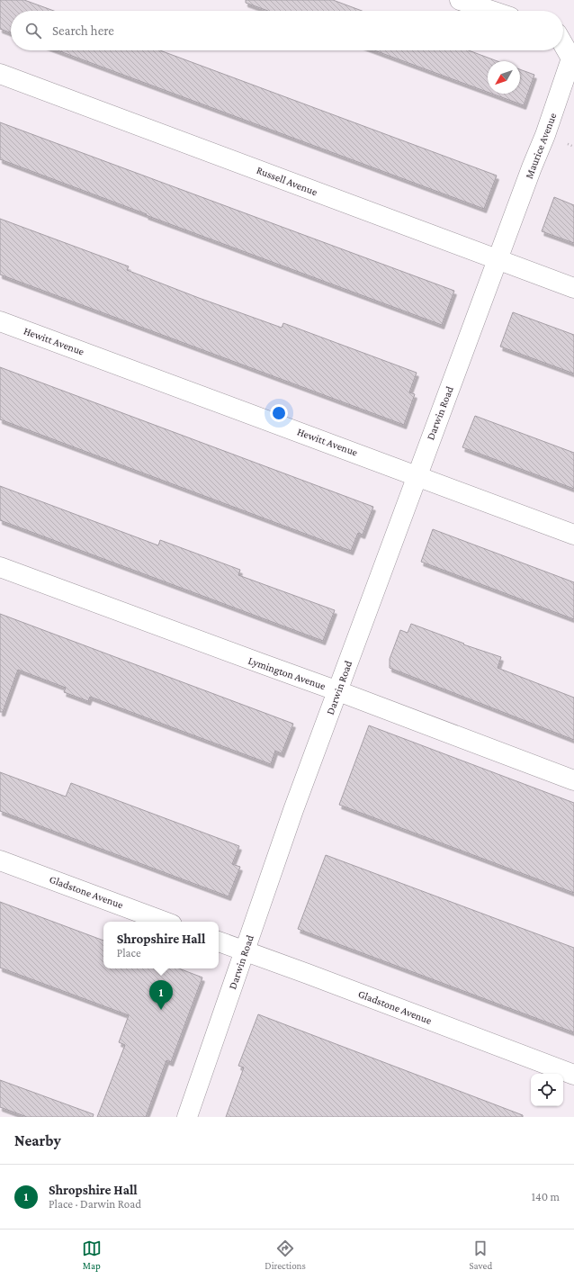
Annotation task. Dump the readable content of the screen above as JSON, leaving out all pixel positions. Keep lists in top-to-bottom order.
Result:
{
  "streets": {
    "street": [
      "Maurice Avenue",
      "Russell Avenue",
      "Hewitt Avenue",
      "Darwin Road",
      "Lymington Avenue",
      "Gladstone Avenue"
    ]
  },
  "crossings": [
    ["Maurice Avenue", "Russell Avenue"],
    ["Maurice Avenue", "Darwin Road"],
    ["Russell Avenue", "Darwin Road"],
    ["Hewitt Avenue", "Darwin Road"],
    ["Darwin Road", "Lymington Avenue"],
    ["Darwin Road", "Gladstone Avenue"]
  ],
  "north": "bottom left",
  "page": {
    "search": "Search here",
    "popup": ["Shropshire Hall", "Place"],
    "pins": "1",
    "heading": "Nearby",
    "list": [
      {
        "mark": "1",
        "name": "Shropshire Hall",
        "note": "Place · Darwin Road",
        "value": "140 m"
      }
    ],
    "nav": ["Map", "Directions", "Saved"]
  }
}
